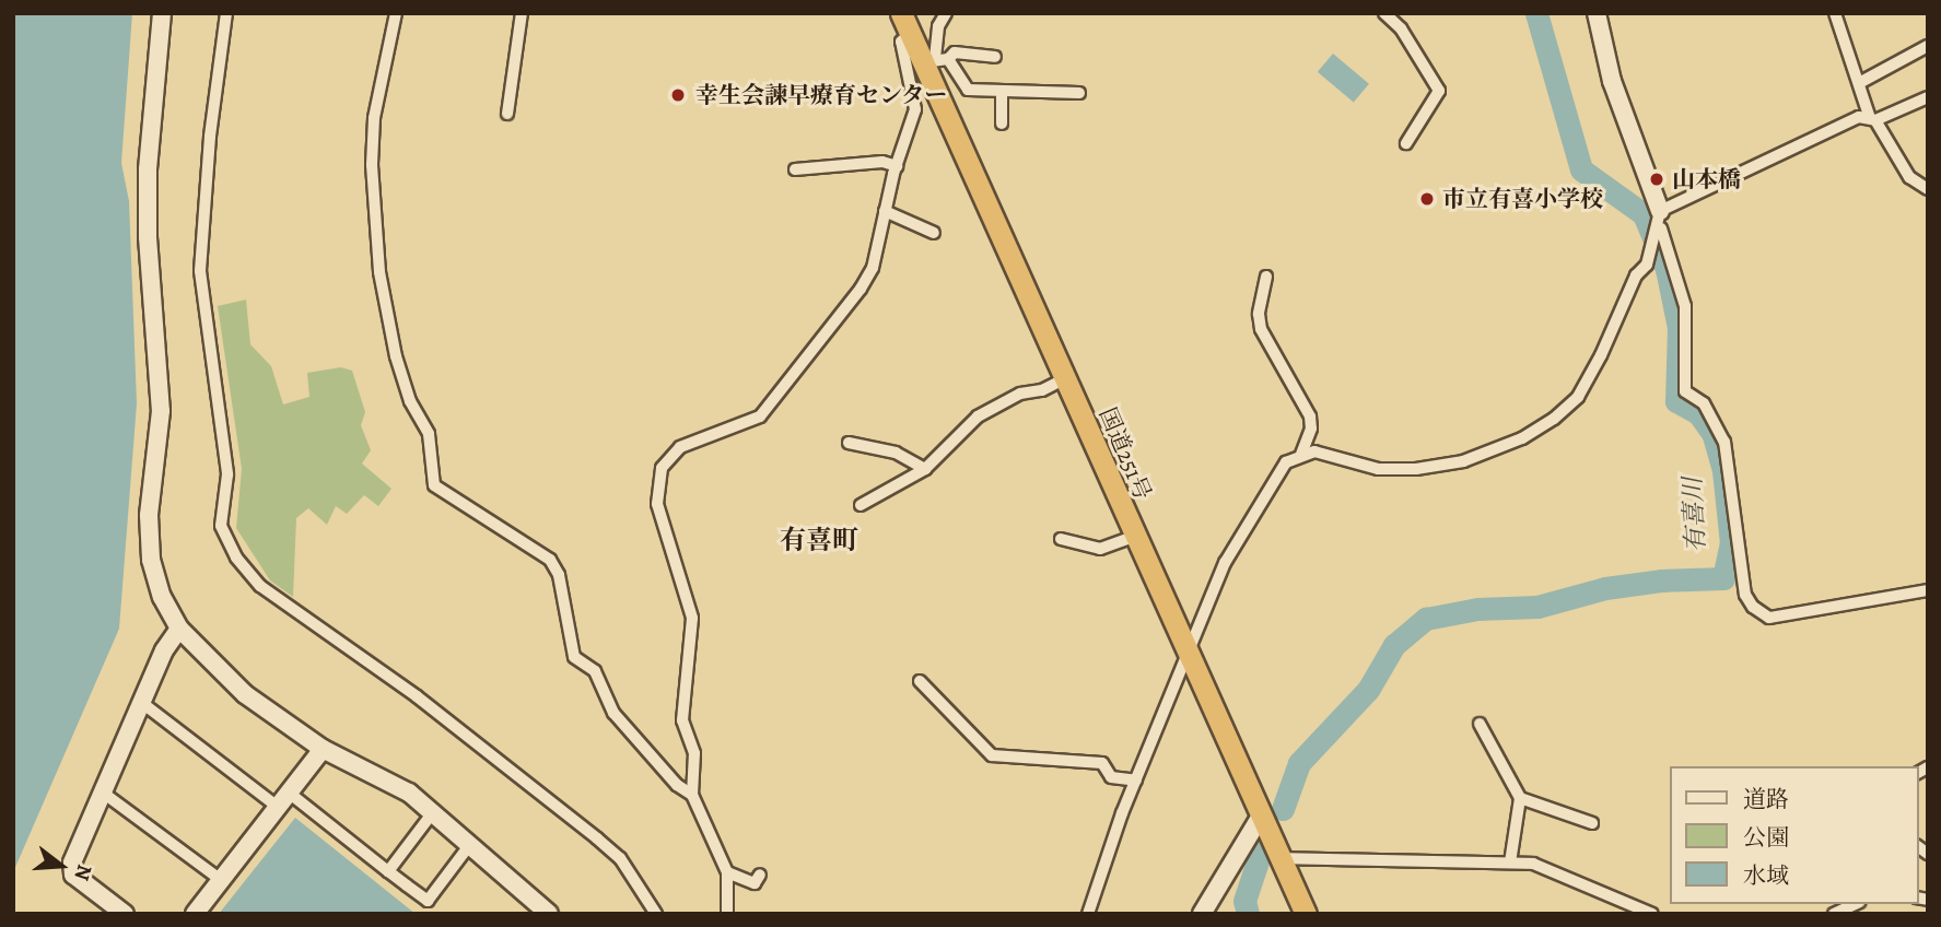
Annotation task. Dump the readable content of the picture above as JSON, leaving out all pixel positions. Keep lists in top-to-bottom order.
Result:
{
  "streets": {
    "highway": ["国道251号"]
  },
  "districts": ["有喜町"],
  "water": ["有喜川"],
  "places": ["幸生会諫早療育センター", "山本橋", "市立有喜小学校"],
  "legend": ["道路", "公園", "水域"],
  "north": "right"
}
